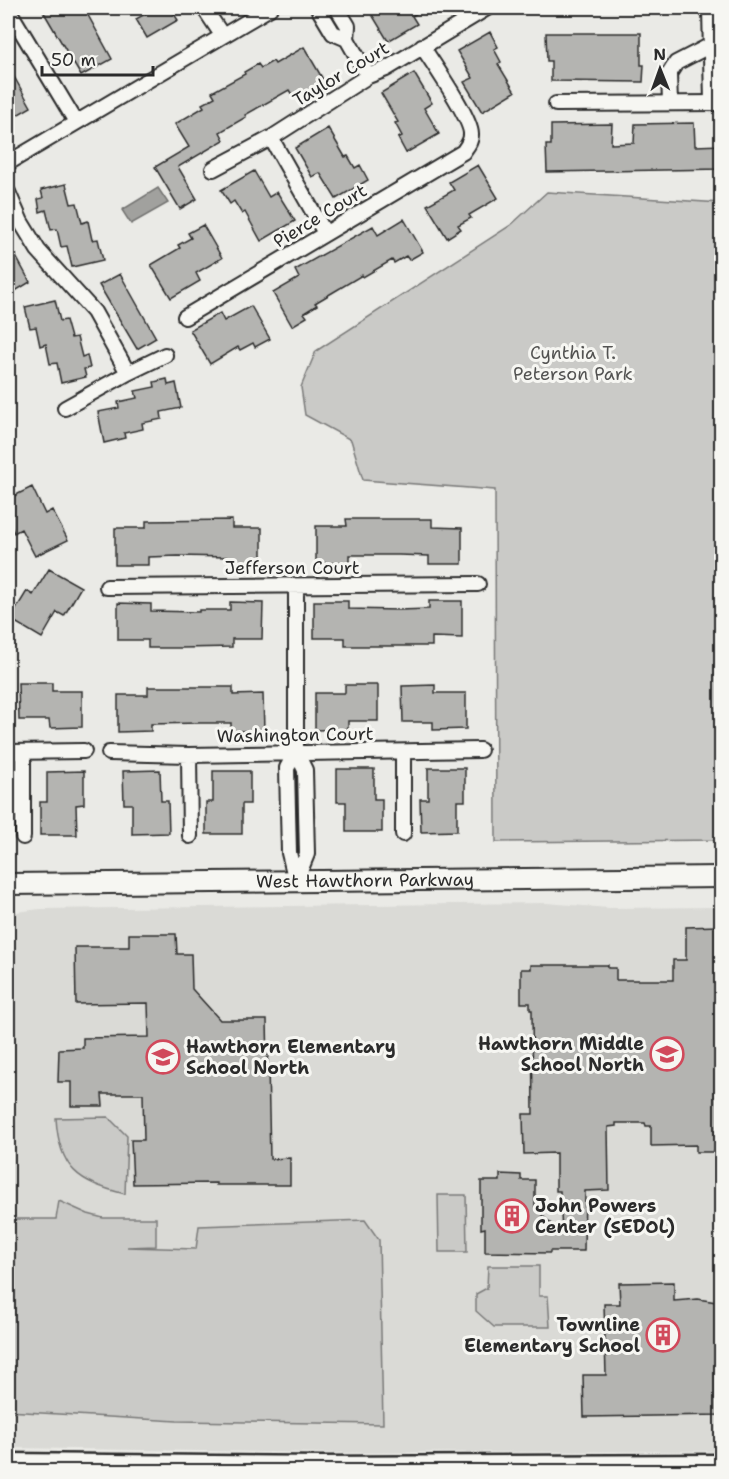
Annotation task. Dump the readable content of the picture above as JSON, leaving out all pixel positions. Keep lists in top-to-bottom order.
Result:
{
  "streets": {
    "street": [
      "Taylor Court",
      "Pierce Court",
      "Jefferson Court",
      "Washington Court",
      "West Hawthorn Parkway"
    ]
  },
  "crossings": [
    ["Taylor Court", "Pierce Court"]
  ],
  "parks": ["Cynthia T. Peterson Park"],
  "places": {
    "school or university": ["Hawthorn Middle School North", "Hawthorn Elementary School North"],
    "building": ["John Powers Center (SEDOL)", "Townline Elementary School"]
  },
  "scale_bar": "50 m",
  "north": "top"
}
